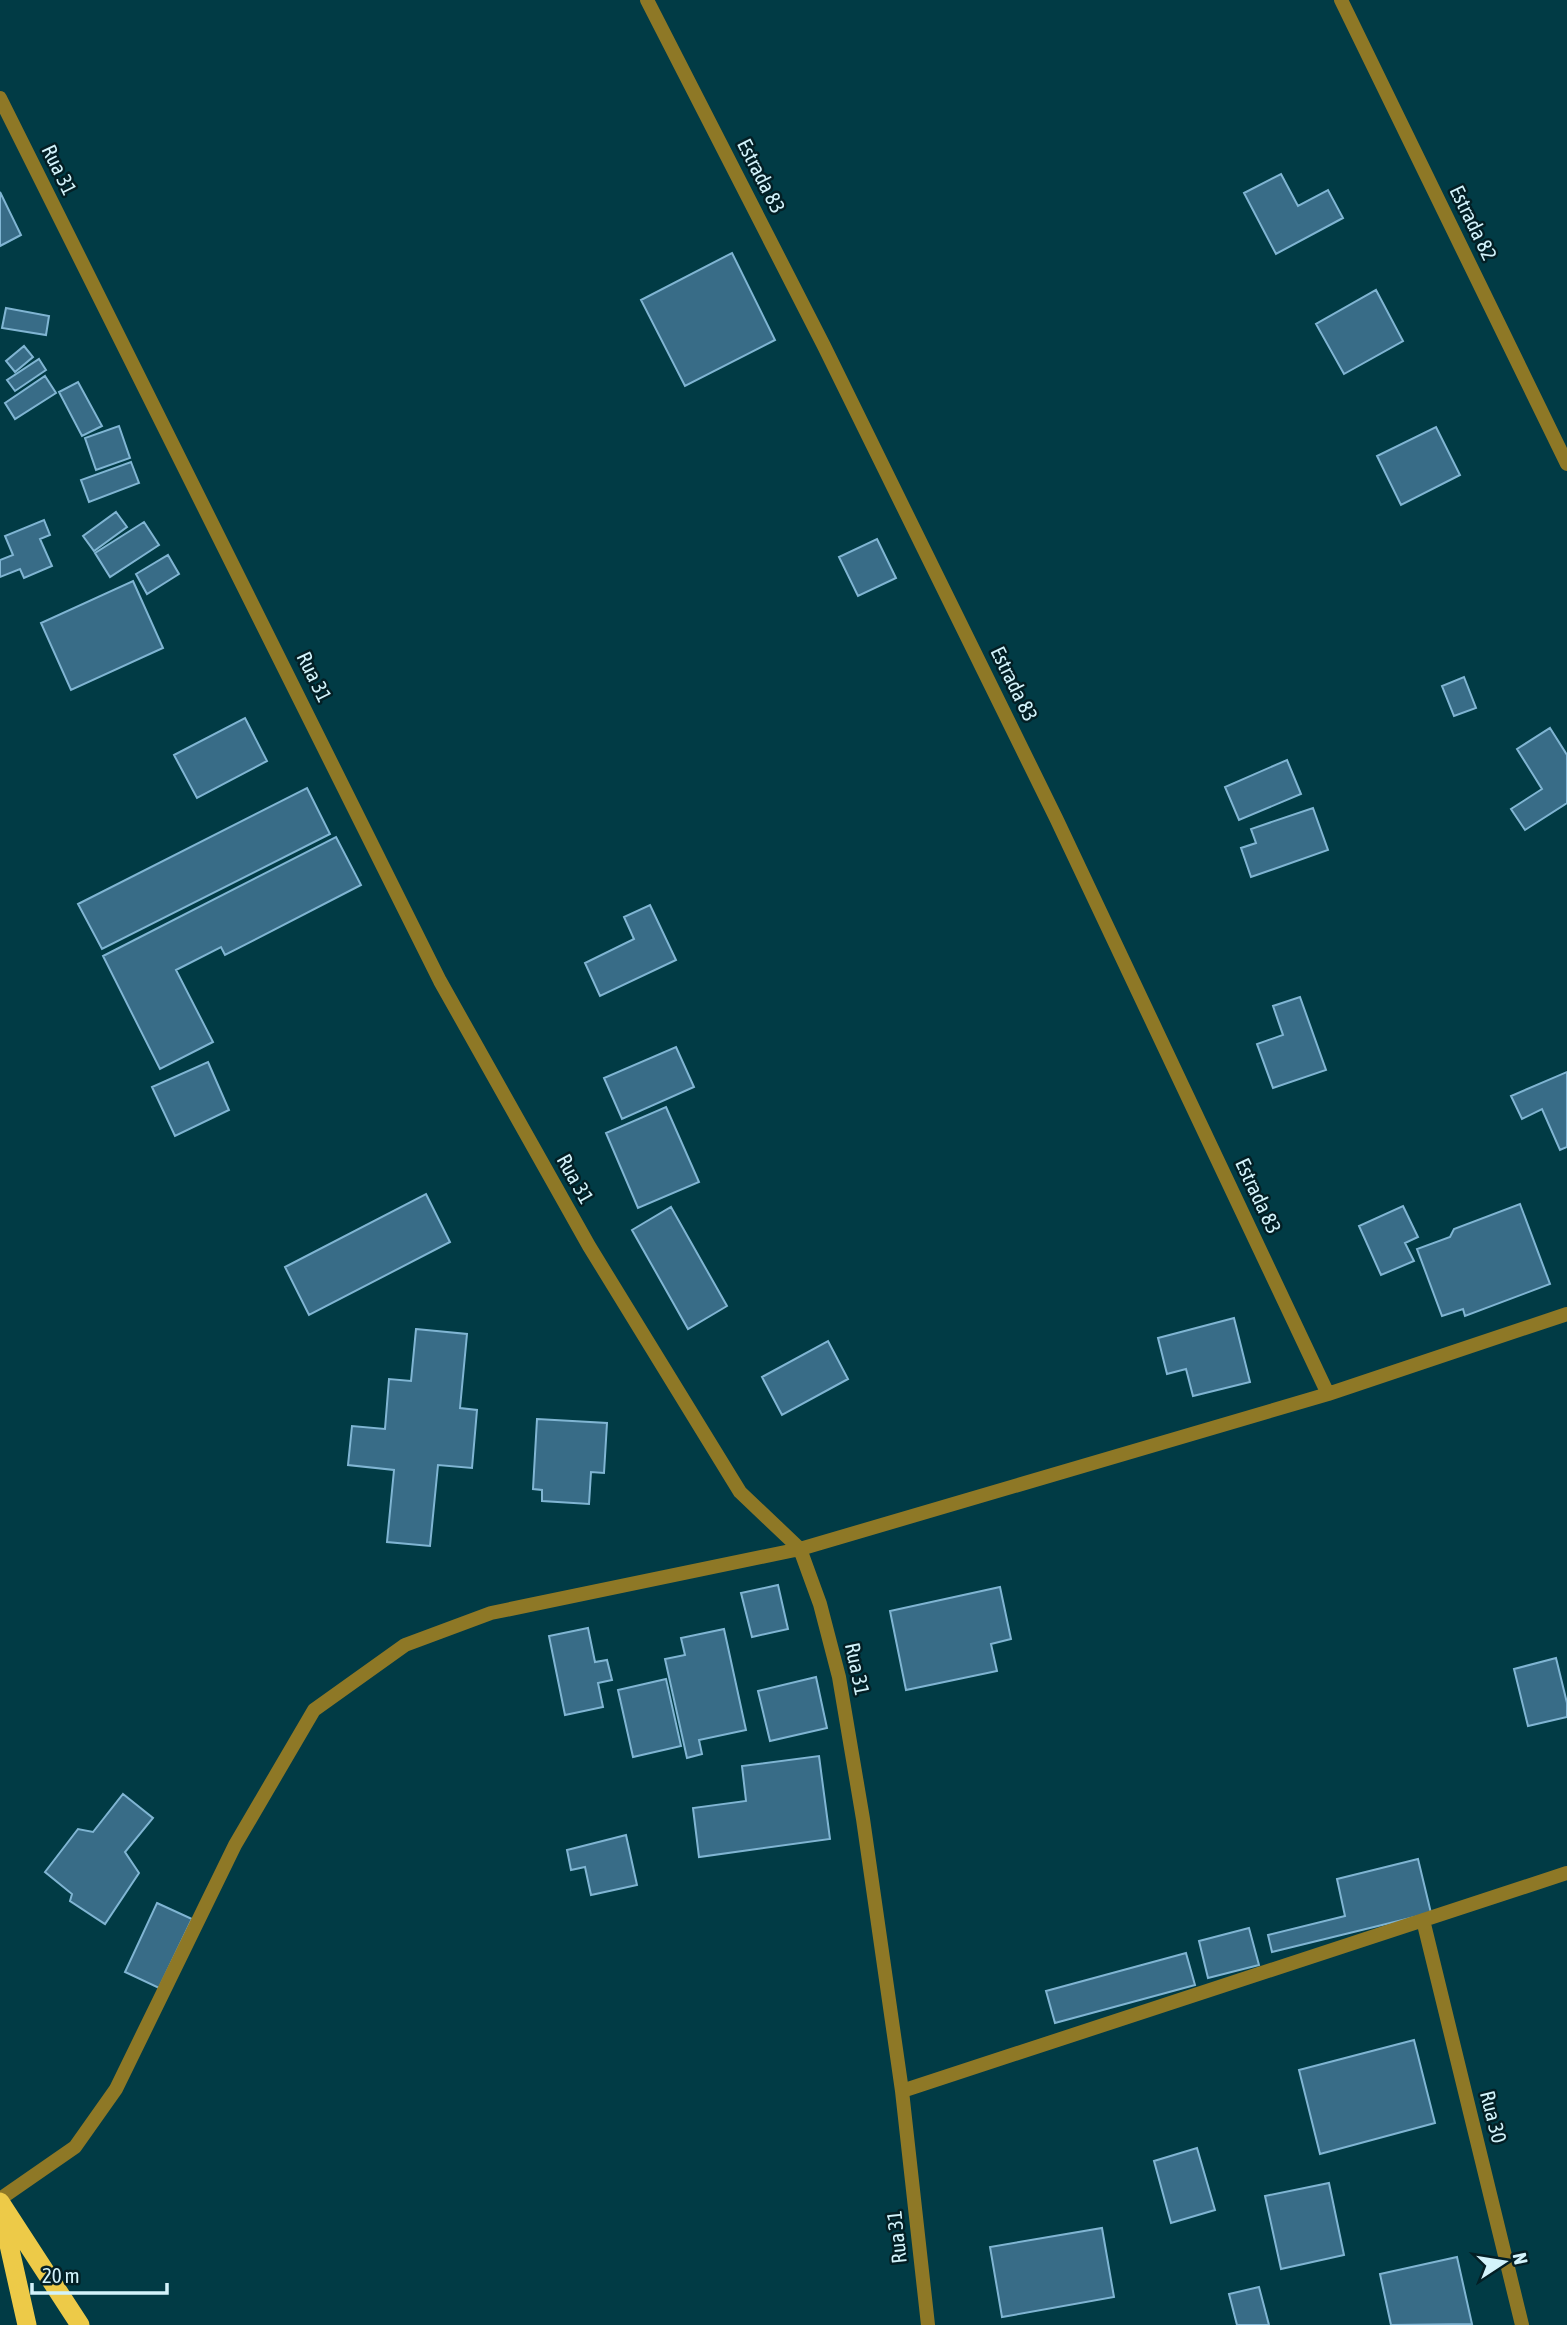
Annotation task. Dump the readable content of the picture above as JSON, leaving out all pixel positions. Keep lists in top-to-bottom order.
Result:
{
  "streets": {
    "street": [
      "Rua 31",
      "Estrada 83",
      "Estrada 82",
      "Rua 30"
    ]
  },
  "scale_bar": "20 m",
  "north": "right"
}
